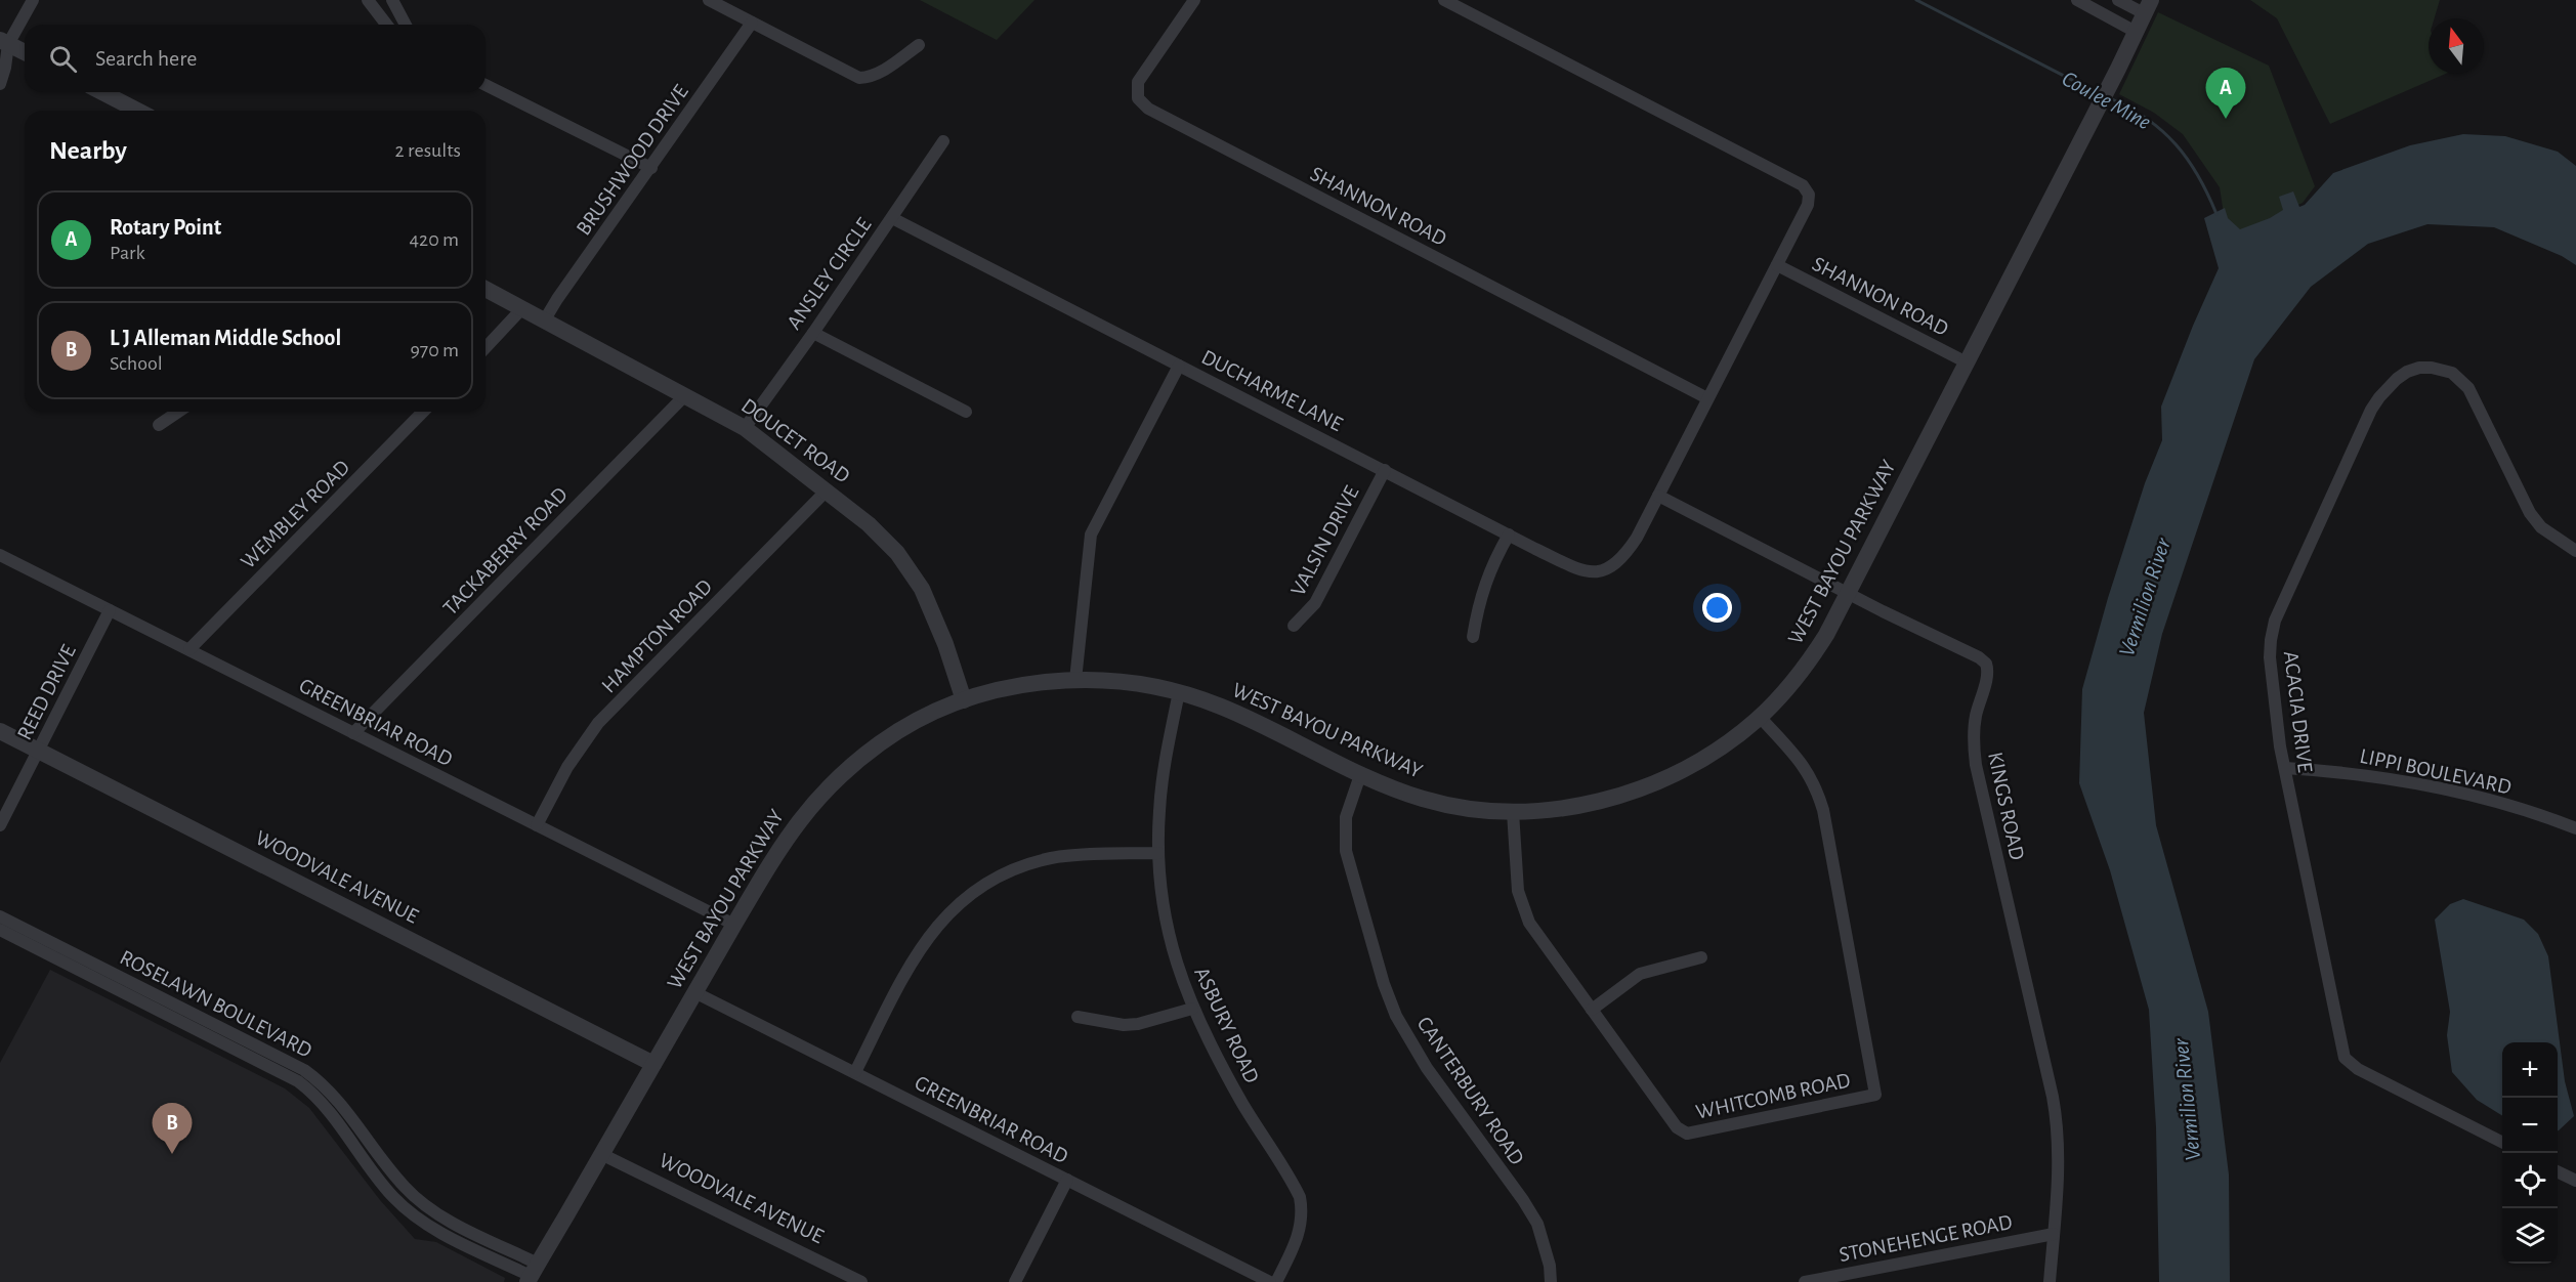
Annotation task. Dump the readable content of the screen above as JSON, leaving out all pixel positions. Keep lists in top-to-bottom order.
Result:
{
  "streets": {
    "street": [
      "BRUSHWOOD DRIVE",
      "SHANNON ROAD",
      "ANSLEY CIRCLE",
      "DUCHARME LANE",
      "DOUCET ROAD",
      "WEMBLEY ROAD",
      "VALSIN DRIVE",
      "TACKABERRY ROAD",
      "WEST BAYOU PARKWAY",
      "HAMPTON ROAD",
      "REED DRIVE",
      "ACACIA DRIVE",
      "GREENBRIAR ROAD",
      "LIPPI BOULEVARD",
      "KINGS ROAD",
      "WOODVALE AVENUE",
      "ROSELAWN BOULEVARD",
      "ASBURY ROAD",
      "CANTERBURY ROAD",
      "WHITCOMB ROAD",
      "STONEHENGE ROAD"
    ]
  },
  "crossings": [
    ["BRUSHWOOD DRIVE", "DOUCET ROAD"],
    ["SHANNON ROAD", "DUCHARME LANE"],
    ["SHANNON ROAD", "WEST BAYOU PARKWAY"],
    ["SHANNON ROAD", "KINGS ROAD"],
    ["ANSLEY CIRCLE", "DUCHARME LANE"],
    ["ANSLEY CIRCLE", "DOUCET ROAD"],
    ["DUCHARME LANE", "VALSIN DRIVE"],
    ["DOUCET ROAD", "TACKABERRY ROAD"],
    ["DOUCET ROAD", "WEST BAYOU PARKWAY"],
    ["DOUCET ROAD", "HAMPTON ROAD"],
    ["WEMBLEY ROAD", "GREENBRIAR ROAD"],
    ["TACKABERRY ROAD", "GREENBRIAR ROAD"],
    ["WEST BAYOU PARKWAY", "GREENBRIAR ROAD"],
    ["WEST BAYOU PARKWAY", "KINGS ROAD"],
    ["WEST BAYOU PARKWAY", "WOODVALE AVENUE"],
    ["WEST BAYOU PARKWAY", "ROSELAWN BOULEVARD"],
    ["WEST BAYOU PARKWAY", "ASBURY ROAD"],
    ["WEST BAYOU PARKWAY", "CANTERBURY ROAD"],
    ["WEST BAYOU PARKWAY", "WHITCOMB ROAD"],
    ["HAMPTON ROAD", "GREENBRIAR ROAD"],
    ["REED DRIVE", "GREENBRIAR ROAD"],
    ["REED DRIVE", "WOODVALE AVENUE"],
    ["ACACIA DRIVE", "LIPPI BOULEVARD"],
    ["KINGS ROAD", "STONEHENGE ROAD"]
  ],
  "water": ["Coulee Mine", "Vermilion River"],
  "north": "top",
  "page": {
    "search": "Search here",
    "pins": ["A", "B"],
    "heading": ["Nearby", "2 results"],
    "list": [
      {
        "mark": "A",
        "name": "Rotary Point",
        "note": "Park",
        "value": "420 m"
      },
      {
        "mark": "B",
        "name": "L J Alleman Middle School",
        "note": "School",
        "value": "970 m"
      }
    ],
    "map_buttons": ["+", "−"]
  }
}
